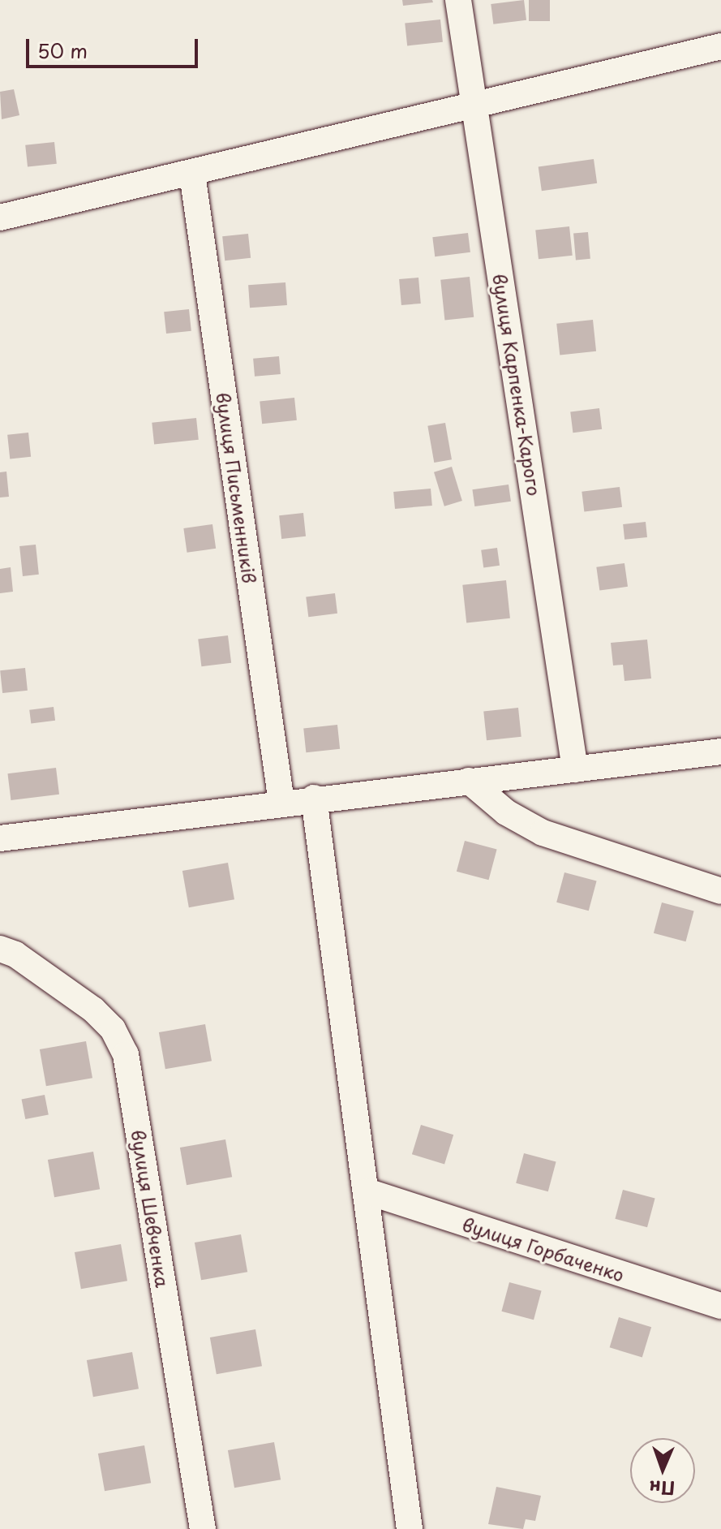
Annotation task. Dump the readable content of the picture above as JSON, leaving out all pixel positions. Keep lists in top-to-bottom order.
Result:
{
  "streets": {
    "street": [
      "вулиця Карпенка-Карого",
      "вулиця Письменників",
      "вулиця Шевченка",
      "вулиця Горбаченко"
    ]
  },
  "scale_bar": "50 m",
  "north": "bottom"
}
